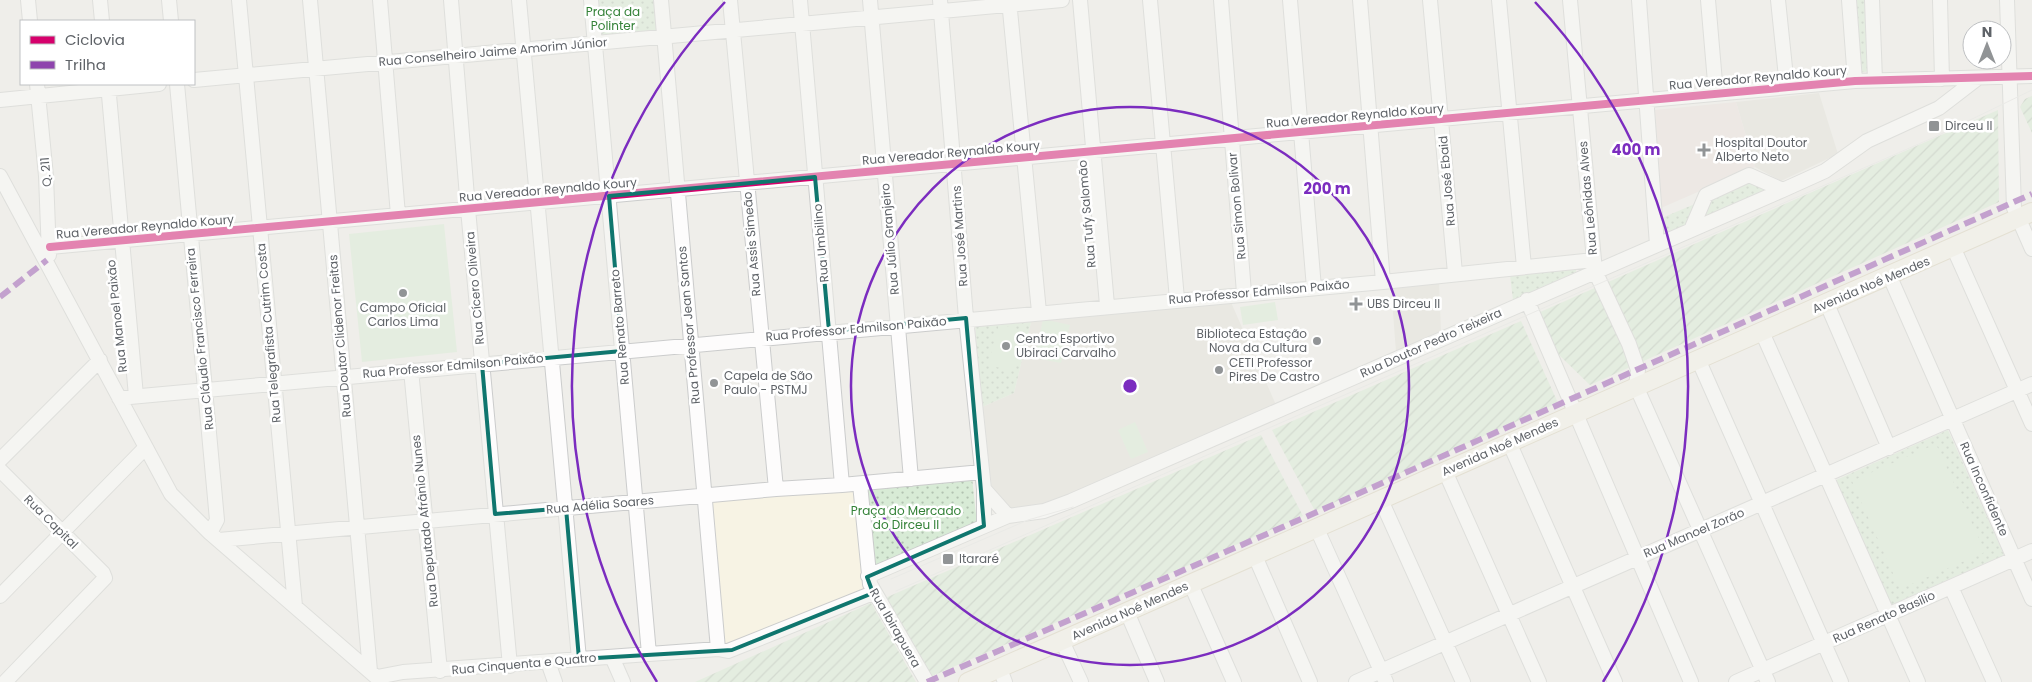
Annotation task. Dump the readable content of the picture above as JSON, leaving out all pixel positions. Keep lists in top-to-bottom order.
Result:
{
  "streets": {
    "main road": ["Avenida Noé Mendes"],
    "street": [
      "Rua Conselheiro Jaime Amorim Júnior",
      "Rua Vereador Reynaldo Koury",
      "Q. 211",
      "Rua José Ebaid",
      "Rua Leônidas Alves",
      "Rua Simon Bolivar",
      "Rua Tufy Salomão",
      "Rua José Martins",
      "Rua Júlio Granjeiro",
      "Rua Umbilino",
      "Rua Assis Simeão",
      "Rua Cícero Oliveira",
      "Rua Professor Edmilson Paixão",
      "Rua Manoel Paixão",
      "Rua Professor Jean Santos",
      "Rua Renato Barreto",
      "Rua Telegrafista Cutrim Costa",
      "Rua Doutor Clidenor Freitas",
      "Rua Cláudio Francisco Ferreira",
      "Rua Doutor Pedro Teixeira",
      "Rua Inconfidente",
      "Rua Adélia Soares",
      "Rua Deputado Afrânio Nunes",
      "Rua Capital",
      "Rua Manoel Zorão",
      "Rua Renato Basílio",
      "Rua Ibirapuera",
      "Rua Cinquenta e Quatro"
    ]
  },
  "crossings": [
    ["Rua Conselheiro Jaime Amorim Júnior", "Rua José Martins"],
    ["Rua Conselheiro Jaime Amorim Júnior", "Rua Júlio Granjeiro"],
    ["Rua Conselheiro Jaime Amorim Júnior", "Rua Umbilino"],
    ["Rua Conselheiro Jaime Amorim Júnior", "Rua Assis Simeão"],
    ["Rua Conselheiro Jaime Amorim Júnior", "Rua Cícero Oliveira"],
    ["Rua Conselheiro Jaime Amorim Júnior", "Rua Professor Jean Santos"],
    ["Rua Conselheiro Jaime Amorim Júnior", "Rua Renato Barreto"],
    ["Rua Conselheiro Jaime Amorim Júnior", "Rua Telegrafista Cutrim Costa"],
    ["Rua Conselheiro Jaime Amorim Júnior", "Rua Doutor Clidenor Freitas"],
    ["Rua Vereador Reynaldo Koury", "Q. 211"],
    ["Rua Vereador Reynaldo Koury", "Rua José Ebaid"],
    ["Rua Vereador Reynaldo Koury", "Rua Leônidas Alves"],
    ["Rua Vereador Reynaldo Koury", "Rua Simon Bolivar"],
    ["Rua Vereador Reynaldo Koury", "Rua Tufy Salomão"],
    ["Rua Vereador Reynaldo Koury", "Rua José Martins"],
    ["Rua Vereador Reynaldo Koury", "Rua Júlio Granjeiro"],
    ["Rua Vereador Reynaldo Koury", "Rua Umbilino"],
    ["Rua Vereador Reynaldo Koury", "Rua Assis Simeão"],
    ["Rua Vereador Reynaldo Koury", "Rua Cícero Oliveira"],
    ["Rua Vereador Reynaldo Koury", "Rua Manoel Paixão"],
    ["Rua Vereador Reynaldo Koury", "Rua Professor Jean Santos"],
    ["Rua Vereador Reynaldo Koury", "Rua Renato Barreto"],
    ["Rua Vereador Reynaldo Koury", "Rua Telegrafista Cutrim Costa"],
    ["Rua Vereador Reynaldo Koury", "Rua Doutor Clidenor Freitas"],
    ["Rua Vereador Reynaldo Koury", "Rua Cláudio Francisco Ferreira"],
    ["Rua Vereador Reynaldo Koury", "Rua Doutor Pedro Teixeira"],
    ["Rua José Ebaid", "Rua Professor Edmilson Paixão"],
    ["Rua Leônidas Alves", "Avenida Noé Mendes"],
    ["Rua Leônidas Alves", "Rua Professor Edmilson Paixão"],
    ["Rua Leônidas Alves", "Rua Doutor Pedro Teixeira"],
    ["Rua Simon Bolivar", "Rua Professor Edmilson Paixão"],
    ["Rua Tufy Salomão", "Rua Professor Edmilson Paixão"],
    ["Rua José Martins", "Rua Professor Edmilson Paixão"],
    ["Rua José Martins", "Rua Doutor Pedro Teixeira"],
    ["Rua José Martins", "Rua Adélia Soares"],
    ["Rua Júlio Granjeiro", "Rua Professor Edmilson Paixão"],
    ["Rua Júlio Granjeiro", "Rua Adélia Soares"],
    ["Rua Umbilino", "Rua Professor Edmilson Paixão"],
    ["Rua Umbilino", "Rua Adélia Soares"],
    ["Rua Assis Simeão", "Rua Professor Edmilson Paixão"],
    ["Rua Assis Simeão", "Rua Adélia Soares"],
    ["Avenida Noé Mendes", "Rua Inconfidente"],
    ["Rua Cícero Oliveira", "Rua Professor Edmilson Paixão"],
    ["Rua Cícero Oliveira", "Rua Adélia Soares"],
    ["Rua Cícero Oliveira", "Rua Cinquenta e Quatro"],
    ["Rua Professor Edmilson Paixão", "Rua Manoel Paixão"],
    ["Rua Professor Edmilson Paixão", "Rua Professor Jean Santos"],
    ["Rua Professor Edmilson Paixão", "Rua Renato Barreto"],
    ["Rua Professor Edmilson Paixão", "Rua Telegrafista Cutrim Costa"],
    ["Rua Professor Edmilson Paixão", "Rua Doutor Clidenor Freitas"],
    ["Rua Professor Edmilson Paixão", "Rua Cláudio Francisco Ferreira"],
    ["Rua Professor Edmilson Paixão", "Rua Doutor Pedro Teixeira"],
    ["Rua Professor Edmilson Paixão", "Rua Deputado Afrânio Nunes"],
    ["Rua Professor Jean Santos", "Rua Adélia Soares"],
    ["Rua Professor Jean Santos", "Rua Cinquenta e Quatro"],
    ["Rua Renato Barreto", "Rua Adélia Soares"],
    ["Rua Renato Barreto", "Rua Cinquenta e Quatro"],
    ["Rua Telegrafista Cutrim Costa", "Rua Adélia Soares"],
    ["Rua Doutor Clidenor Freitas", "Rua Adélia Soares"],
    ["Rua Doutor Clidenor Freitas", "Rua Cinquenta e Quatro"],
    ["Rua Cláudio Francisco Ferreira", "Rua Adélia Soares"],
    ["Rua Doutor Pedro Teixeira", "Rua Ibirapuera"],
    ["Rua Inconfidente", "Rua Manoel Zorão"],
    ["Rua Inconfidente", "Rua Renato Basílio"],
    ["Rua Adélia Soares", "Rua Deputado Afrânio Nunes"],
    ["Rua Adélia Soares", "Rua Ibirapuera"],
    ["Rua Deputado Afrânio Nunes", "Rua Cinquenta e Quatro"],
    ["Rua Ibirapuera", "Rua Cinquenta e Quatro"]
  ],
  "parks": ["Praça da Polinter", "Praça do Mercado do Dirceu II"],
  "places": {
    "transit": ["Dirceu II", "Itararé"],
    "health": ["Hospital Doutor Alberto Neto", "UBS Dirceu II"],
    "other": [
      "Campo Oficial Carlos Lima",
      "Biblioteca Estação Nova da Cultura",
      "Centro Esportivo Ubiraci Carvalho",
      "CETI Professor Pires De Castro",
      "Capela de São Paulo - PSTMJ"
    ]
  },
  "legend": ["Ciclovia", "Trilha"],
  "north": "top",
  "rings": ["400 m", "200 m"]
}
